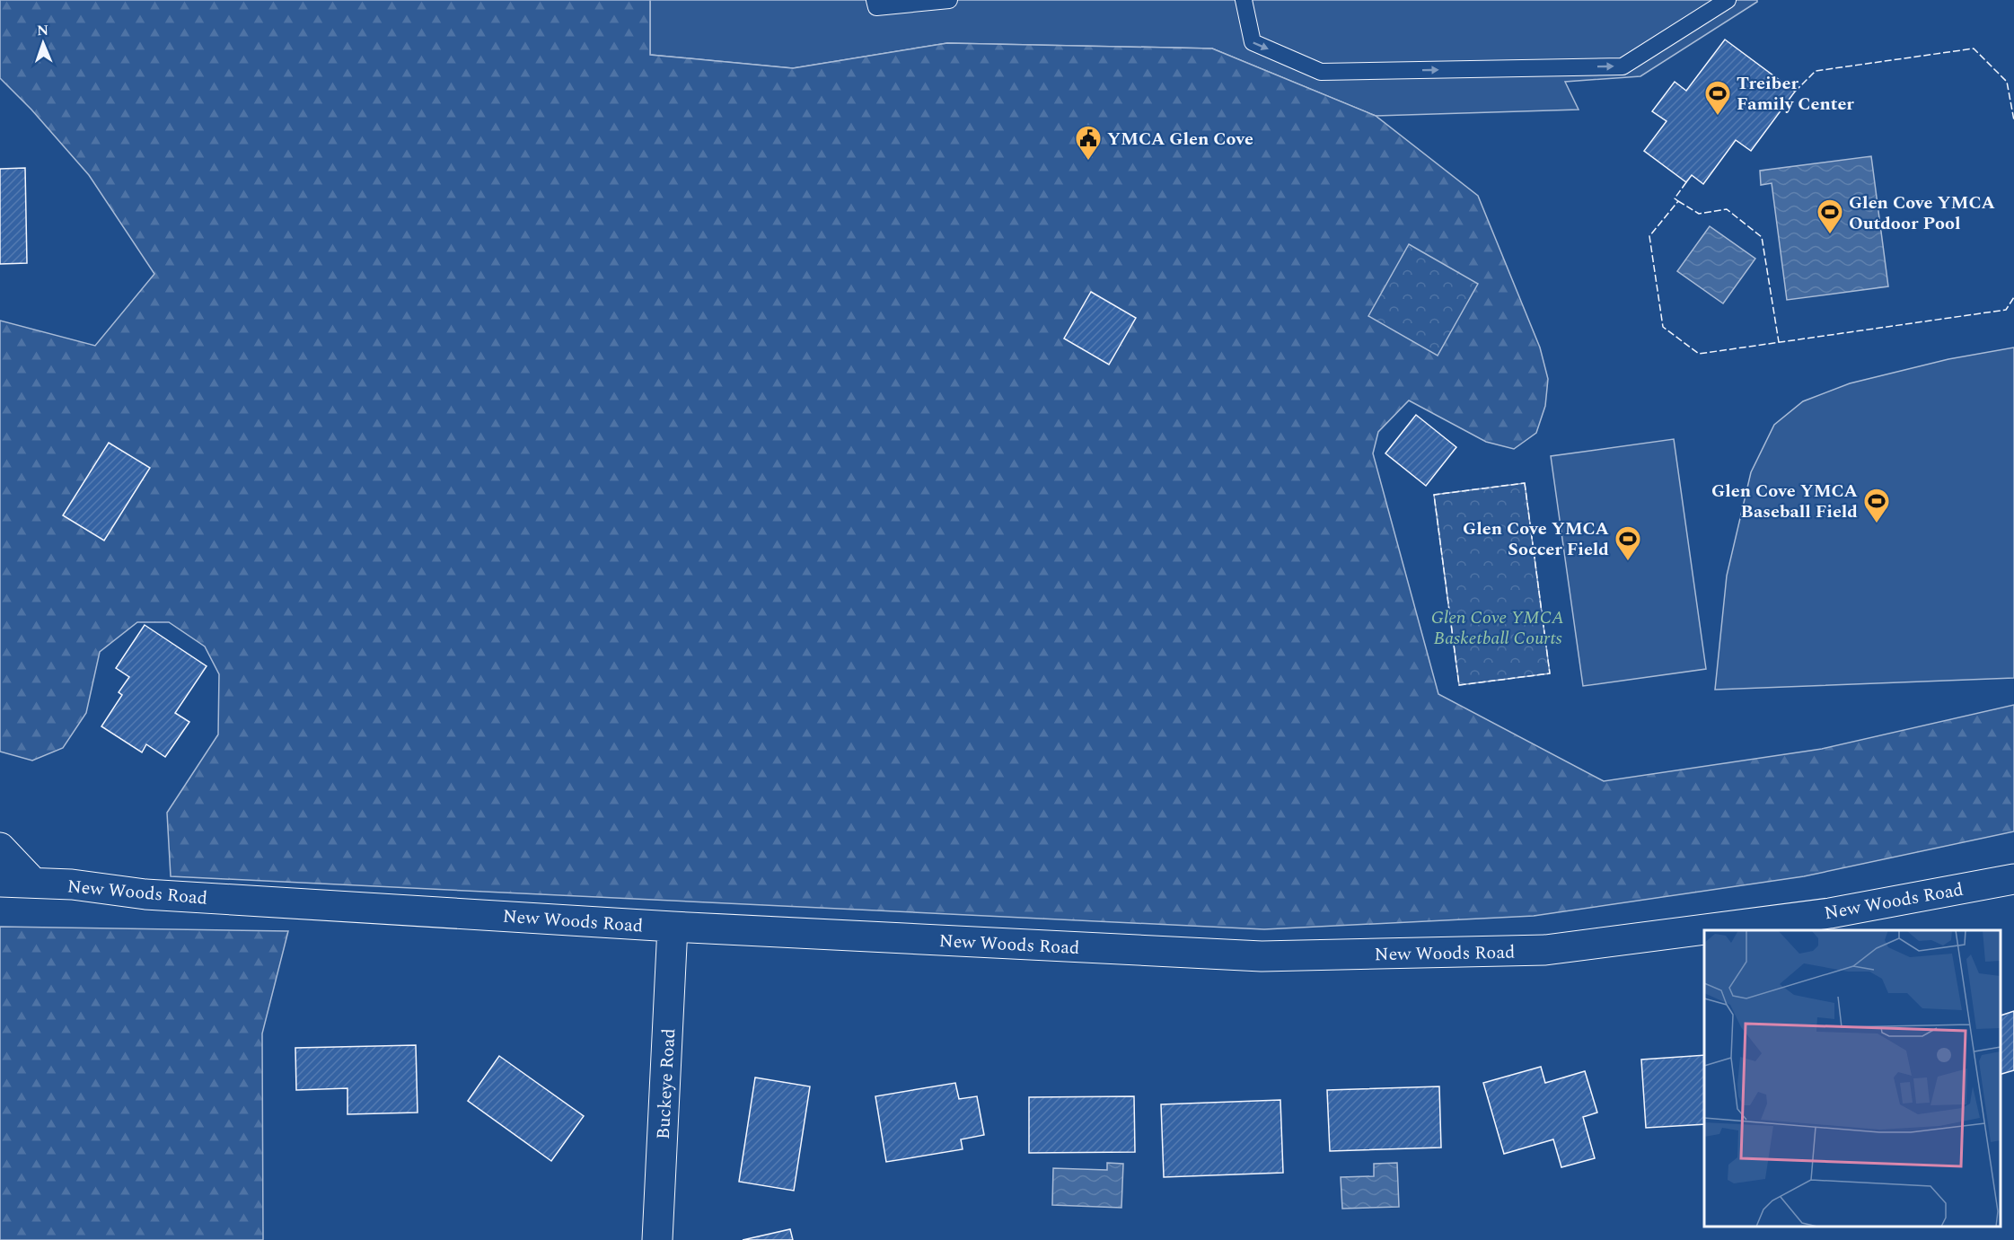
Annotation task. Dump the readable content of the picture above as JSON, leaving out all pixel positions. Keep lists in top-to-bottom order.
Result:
{
  "streets": {
    "street": ["New Woods Road", "Buckeye Road"]
  },
  "crossings": [
    ["New Woods Road", "Buckeye Road"]
  ],
  "parks": ["Glen Cove YMCA Basketball Courts"],
  "places": {
    "sports": [
      "Treiber Family Center",
      "Glen Cove YMCA Outdoor Pool",
      "Glen Cove YMCA Baseball Field",
      "Glen Cove YMCA Soccer Field"
    ],
    "public building": ["YMCA Glen Cove"]
  },
  "north": "top"
}
